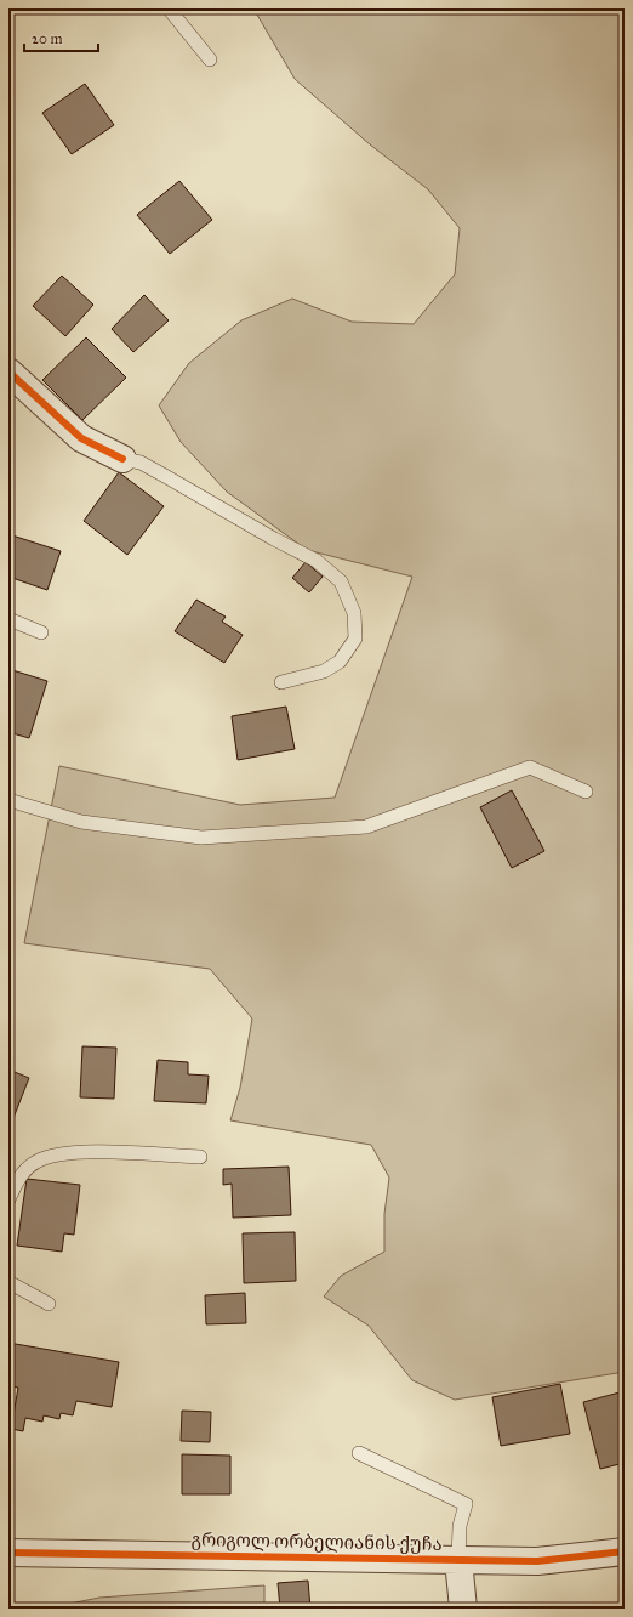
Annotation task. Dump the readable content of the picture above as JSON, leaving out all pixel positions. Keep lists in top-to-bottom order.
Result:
{
  "streets": {
    "street": ["გრიგოლ ორბელიანის ქუჩა"]
  },
  "scale_bar": "20 m"
}
